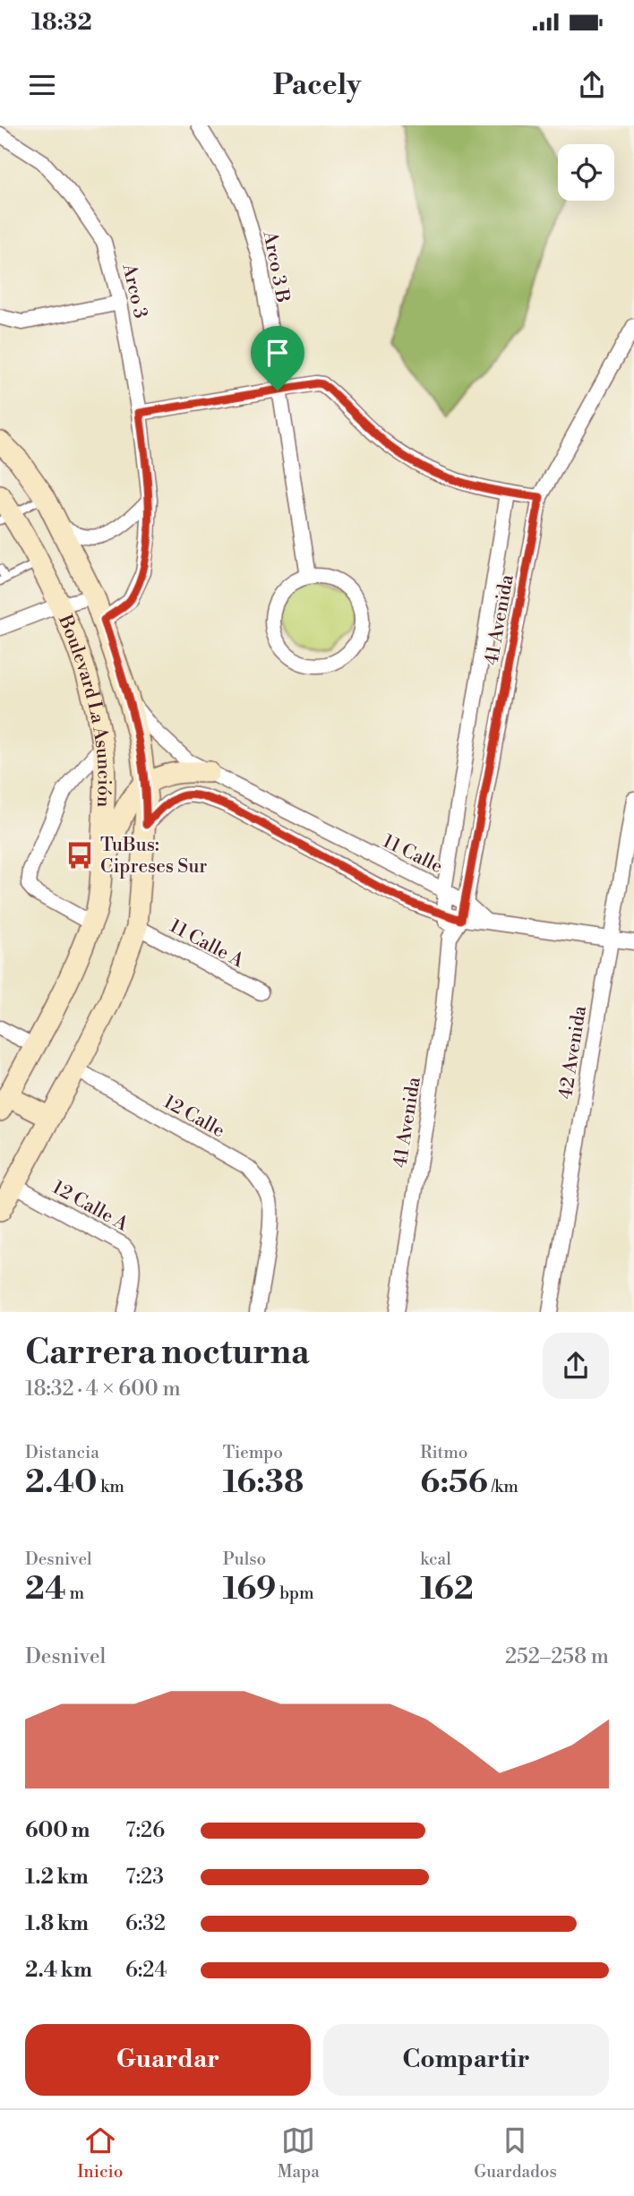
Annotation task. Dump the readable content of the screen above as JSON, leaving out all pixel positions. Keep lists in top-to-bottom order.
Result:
{
  "streets": {
    "main road": ["Boulevard La Asunción"],
    "street": [
      "Arco 3 B",
      "Arco 3",
      "41 Avenida",
      "11 Calle",
      "11 Calle A",
      "42 Avenida",
      "12 Calle",
      "12 Calle A"
    ]
  },
  "crossings": [
    ["Arco 3", "Boulevard La Asunción"],
    ["41 Avenida", "11 Calle"],
    ["Boulevard La Asunción", "11 Calle"],
    ["Boulevard La Asunción", "11 Calle A"],
    ["Boulevard La Asunción", "12 Calle"],
    ["Boulevard La Asunción", "12 Calle A"]
  ],
  "places": {
    "bus stop": ["TuBus: Cipreses Sur"]
  },
  "page": {
    "status": "18:32",
    "header": "Pacely",
    "heading": ["Carrera nocturna", "18:32 · 4 × 600 m"],
    "stats": [
      ["Distancia", "2.40 km"],
      ["Tiempo", "16:38"],
      ["Ritmo", "6:56 /km"],
      ["Desnivel", "24 m"],
      ["Pulso", "169 bpm"],
      ["kcal", "162"]
    ],
    "chart": ["Desnivel", "252–258 m"],
    "list": [
      {
        "name": "600 m",
        "note": "7:26"
      },
      {
        "name": "1.2 km",
        "note": "7:23"
      },
      {
        "name": "1.8 km",
        "note": "6:32"
      },
      {
        "name": "2.4 km",
        "note": "6:24"
      }
    ],
    "buttons": ["Guardar", "Compartir"],
    "tabs": ["Inicio", "Mapa", "Guardados"]
  }
}
